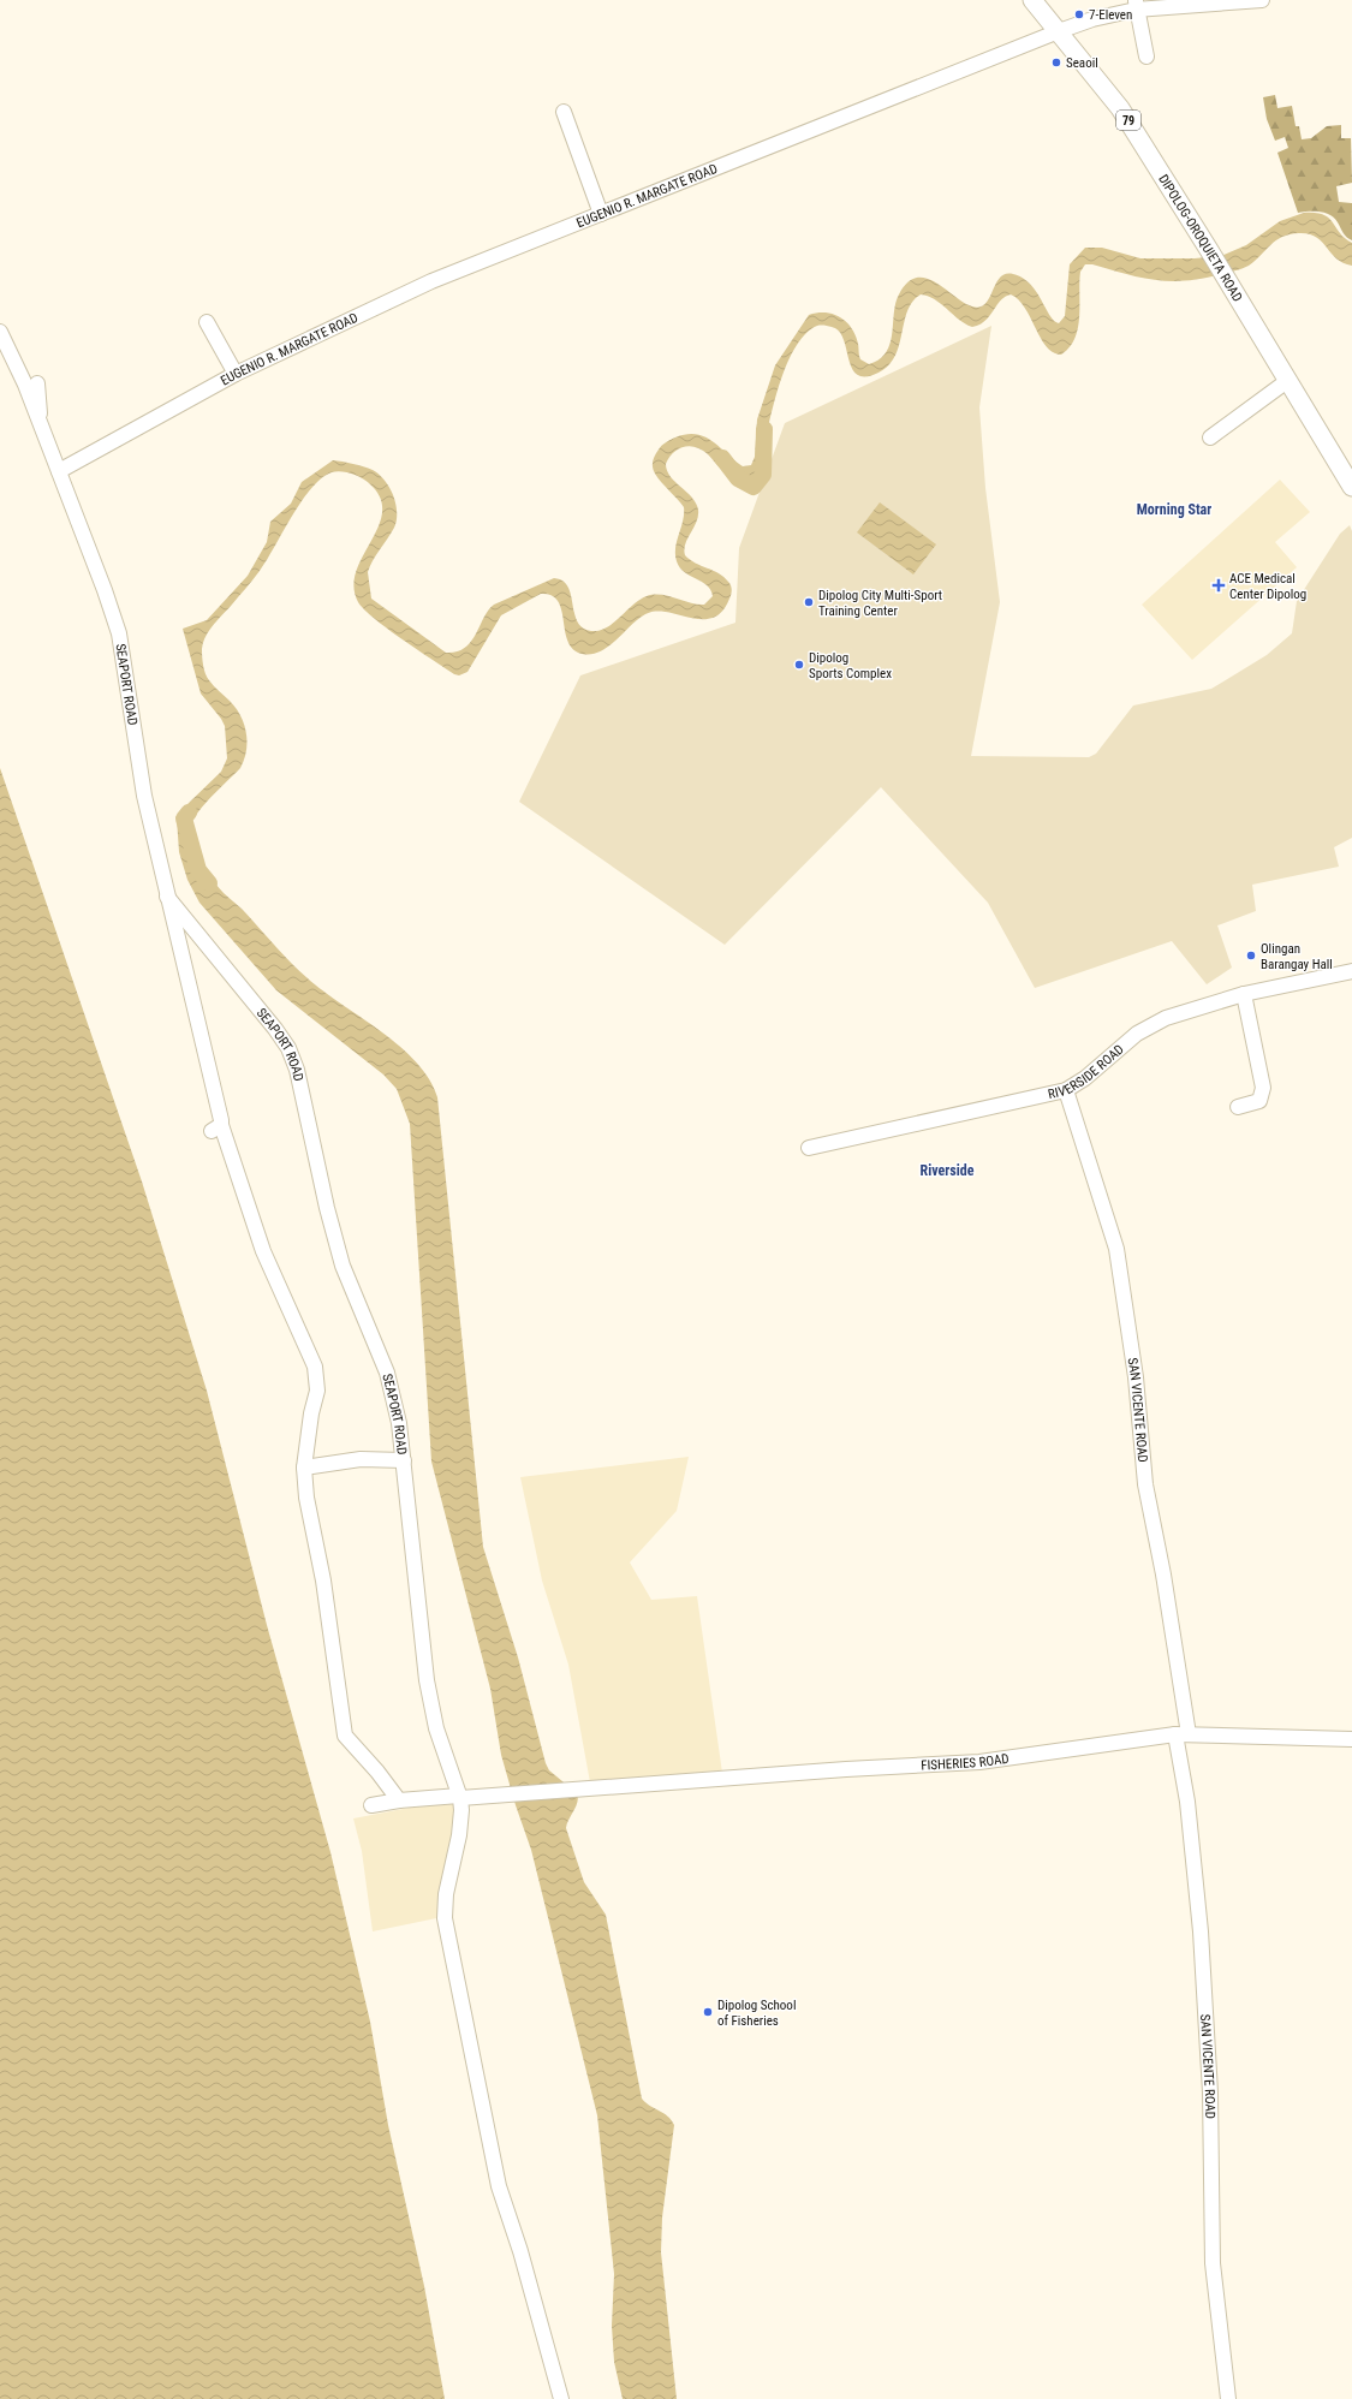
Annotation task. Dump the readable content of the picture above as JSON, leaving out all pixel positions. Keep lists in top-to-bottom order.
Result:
{
  "streets": {
    "main road": ["79", "DIPOLOG-OROQUIETA ROAD"],
    "street": [
      "EUGENIO R. MARGATE ROAD",
      "SEAPORT ROAD",
      "RIVERSIDE ROAD",
      "SAN VICENTE ROAD",
      "FISHERIES ROAD"
    ]
  },
  "crossings": [
    ["EUGENIO R. MARGATE ROAD", "DIPOLOG-OROQUIETA ROAD"],
    ["EUGENIO R. MARGATE ROAD", "SEAPORT ROAD"],
    ["SEAPORT ROAD", "FISHERIES ROAD"],
    ["RIVERSIDE ROAD", "SAN VICENTE ROAD"],
    ["SAN VICENTE ROAD", "FISHERIES ROAD"]
  ],
  "districts": ["Morning Star", "Riverside"],
  "places": {
    "other": [
      "7-Eleven",
      "Seaoil",
      "Dipolog City Multi-Sport Training Center",
      "Dipolog Sports Complex",
      "Olingan Barangay Hall",
      "Dipolog School of Fisheries"
    ],
    "health": ["ACE Medical Center Dipolog"]
  }
}
